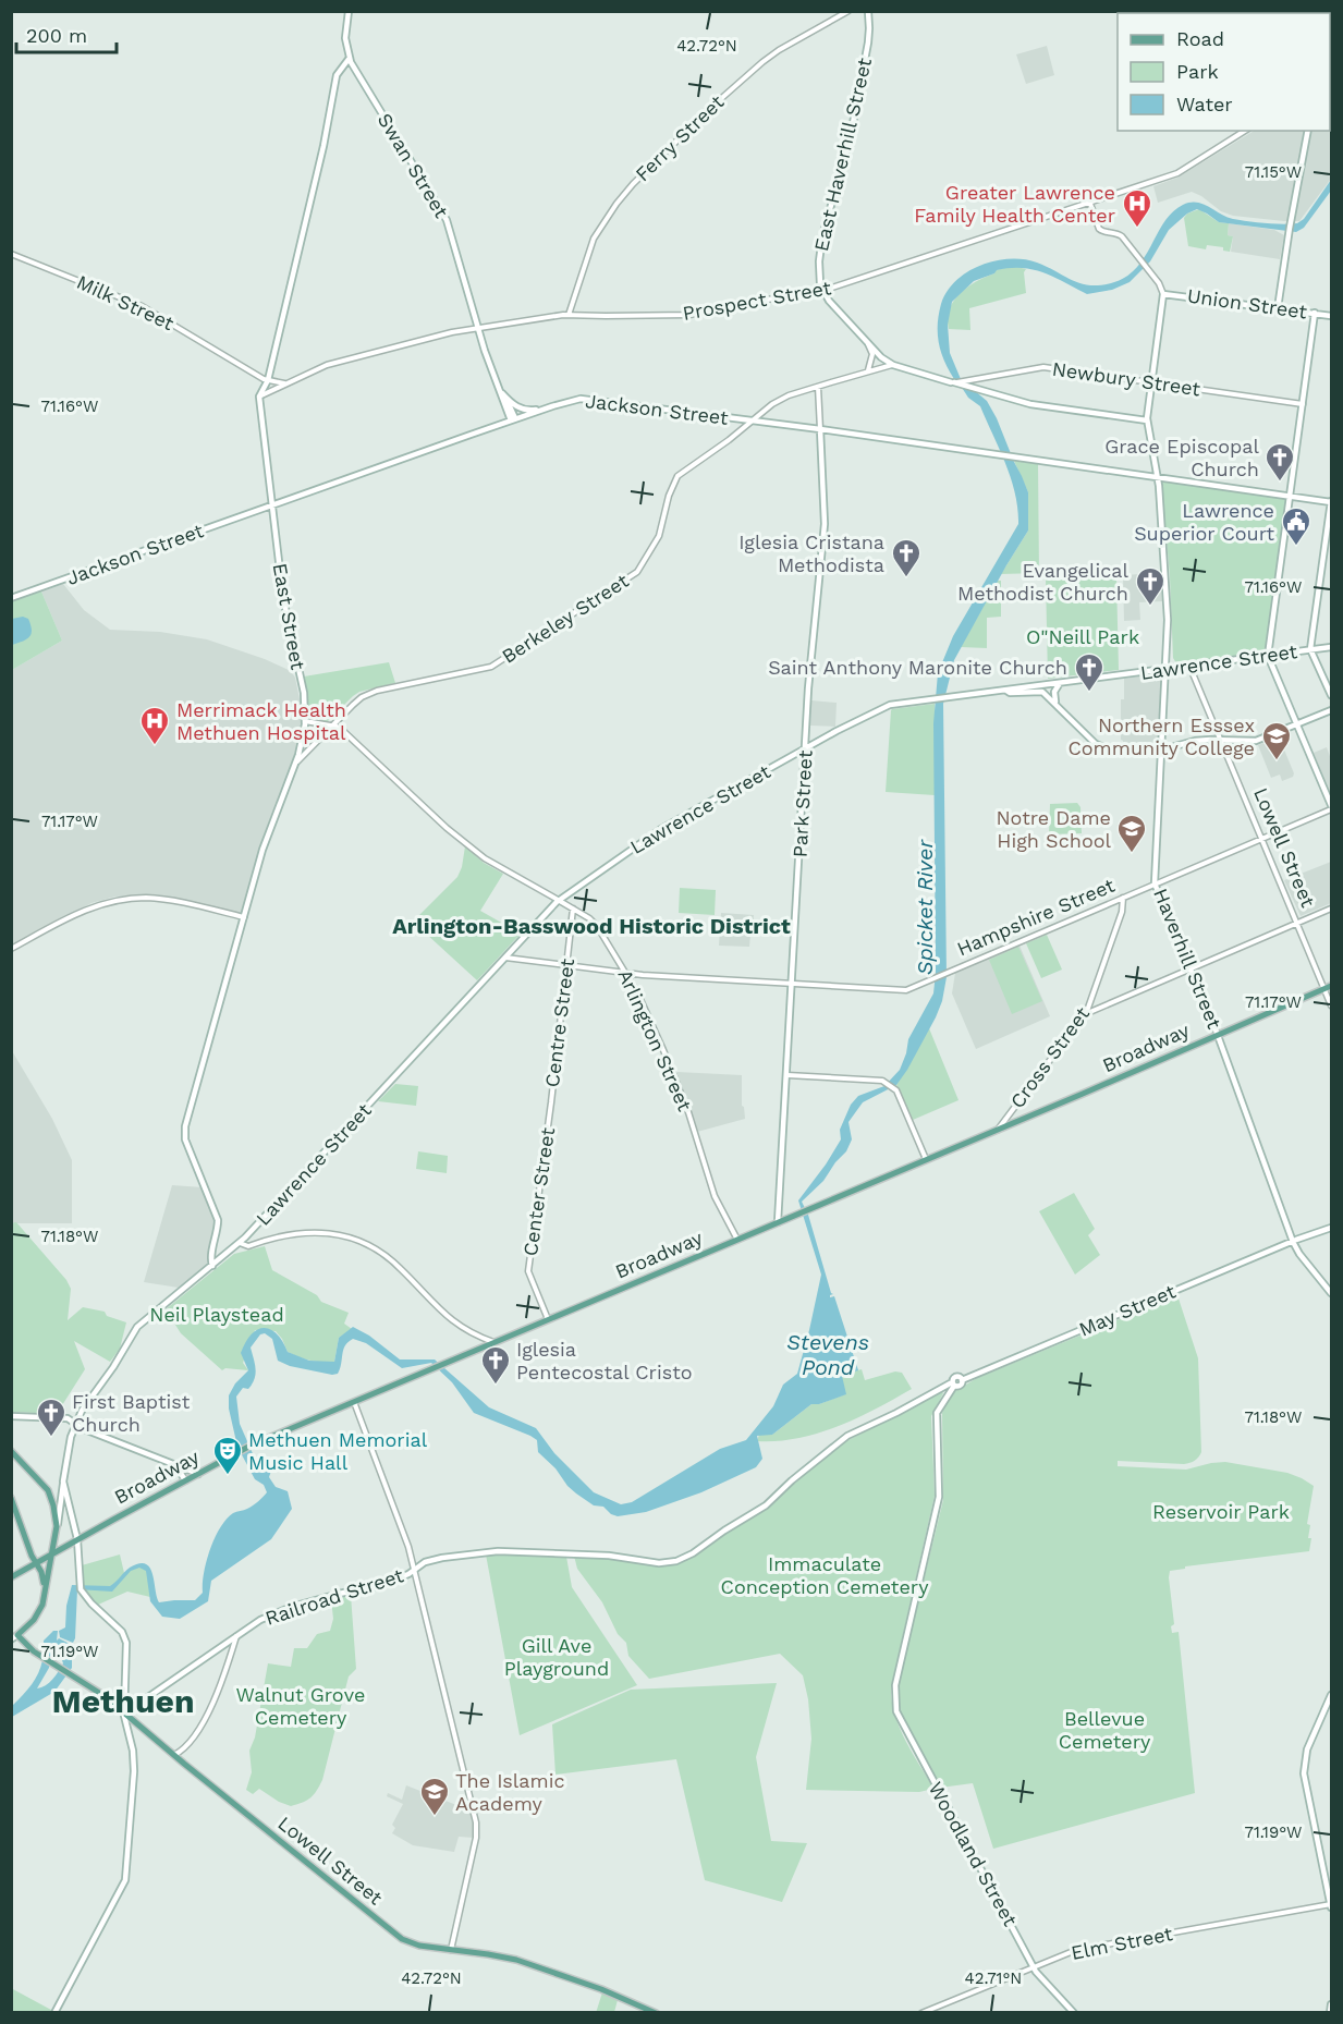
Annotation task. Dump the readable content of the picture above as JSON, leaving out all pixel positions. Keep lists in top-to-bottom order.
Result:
{
  "streets": {
    "main road": [
      "East Haverhill Street",
      "Swan Street",
      "Union Street",
      "Jackson Street",
      "East Street",
      "Lawrence Street",
      "Park Street",
      "Lowell Street",
      "Haverhill Street",
      "Broadway",
      "May Street",
      "Railroad Street",
      "Woodland Street"
    ],
    "street": [
      "Ferry Street",
      "Prospect Street",
      "Milk Street",
      "Newbury Street",
      "Berkeley Street",
      "Hampshire Street",
      "Centre Street",
      "Arlington Street",
      "Cross Street",
      "Center Street",
      "Elm Street"
    ]
  },
  "crossings": [
    ["Ferry Street", "Prospect Street"],
    ["East Haverhill Street", "Prospect Street"],
    ["Swan Street", "Prospect Street"],
    ["Swan Street", "Jackson Street"],
    ["Prospect Street", "East Street"],
    ["Union Street", "Haverhill Street"],
    ["Newbury Street", "Haverhill Street"],
    ["Jackson Street", "East Street"],
    ["Jackson Street", "Berkeley Street"],
    ["Jackson Street", "Park Street"],
    ["Jackson Street", "Haverhill Street"],
    ["East Street", "Berkeley Street"],
    ["East Street", "Lawrence Street"],
    ["East Street", "Arlington Street"],
    ["Berkeley Street", "Park Street"],
    ["Berkeley Street", "Arlington Street"],
    ["Lawrence Street", "Park Street"],
    ["Lawrence Street", "Lowell Street"],
    ["Lawrence Street", "Hampshire Street"],
    ["Lawrence Street", "Haverhill Street"],
    ["Lawrence Street", "Arlington Street"],
    ["Park Street", "Hampshire Street"],
    ["Park Street", "Broadway"],
    ["Lowell Street", "Hampshire Street"],
    ["Lowell Street", "Broadway"],
    ["Lowell Street", "Railroad Street"],
    ["Hampshire Street", "Haverhill Street"],
    ["Hampshire Street", "Centre Street"],
    ["Hampshire Street", "Arlington Street"],
    ["Hampshire Street", "Cross Street"],
    ["Haverhill Street", "Broadway"],
    ["Haverhill Street", "May Street"],
    ["Centre Street", "Arlington Street"],
    ["Centre Street", "Center Street"],
    ["Arlington Street", "Broadway"],
    ["Broadway", "Cross Street"],
    ["Broadway", "Center Street"],
    ["May Street", "Railroad Street"],
    ["May Street", "Woodland Street"],
    ["Railroad Street", "Woodland Street"],
    ["Woodland Street", "Elm Street"]
  ],
  "districts": ["Arlington-Basswood Historic District", "Methuen"],
  "water": ["Spicket River", "Stevens Pond"],
  "parks": [
    "O\"Neill Park",
    "Neil Playstead",
    "Reservoir Park",
    "Immaculate Conception Cemetery",
    "Gill Ave Playground",
    "Walnut Grove Cemetery",
    "Bellevue Cemetery"
  ],
  "places": {
    "hospital": ["Greater Lawrence Family Health Center", "Merrimack Health Methuen Hospital"],
    "church": [
      "Grace Episcopal Church",
      "Iglesia Cristana Methodista",
      "Evangelical Methodist Church",
      "Saint Anthony Maronite Church",
      "Iglesia Pentecostal Cristo",
      "First Baptist Church"
    ],
    "public building": ["Lawrence Superior Court"],
    "school or university": ["Northern Esssex Community College", "Notre Dame High School", "The Islamic Academy"],
    "theatre": ["Methuen Memorial Music Hall"]
  },
  "legend": ["Road", "Park", "Water"],
  "scale_bar": "200 m",
  "coordinates": [
    "42.72°N",
    "71.15°W",
    "71.16°W",
    "71.17°W",
    "71.18°W",
    "71.19°W",
    "42.71°N"
  ]
}
